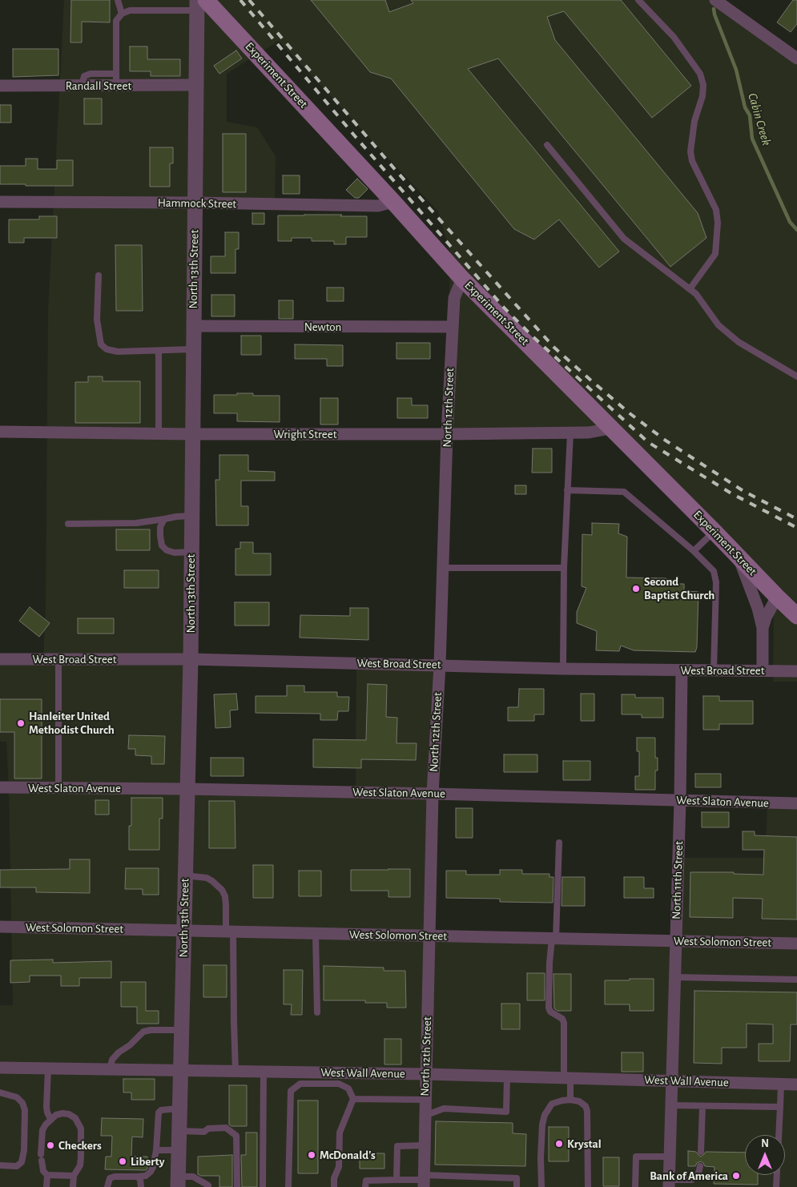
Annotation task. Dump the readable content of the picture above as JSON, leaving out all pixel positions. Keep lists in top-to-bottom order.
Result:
{
  "streets": {
    "main road": ["Experiment Street"],
    "street": [
      "Randall Street",
      "Hammock Street",
      "North 13th Street",
      "Newton",
      "North 12th Street",
      "Wright Street",
      "West Broad Street",
      "West Slaton Avenue",
      "North 11th Street",
      "West Solomon Street",
      "West Wall Avenue"
    ]
  },
  "crossings": [
    ["Experiment Street", "Hammock Street"],
    ["Experiment Street", "North 13th Street"],
    ["Experiment Street", "North 12th Street"],
    ["Experiment Street", "Wright Street"],
    ["Randall Street", "North 13th Street"],
    ["Hammock Street", "North 13th Street"],
    ["North 13th Street", "Newton"],
    ["North 13th Street", "Wright Street"],
    ["North 13th Street", "West Broad Street"],
    ["North 13th Street", "West Slaton Avenue"],
    ["North 13th Street", "West Solomon Street"],
    ["North 13th Street", "West Wall Avenue"],
    ["Newton", "North 12th Street"],
    ["North 12th Street", "Wright Street"],
    ["North 12th Street", "West Broad Street"],
    ["North 12th Street", "West Slaton Avenue"],
    ["North 12th Street", "West Solomon Street"],
    ["North 12th Street", "West Wall Avenue"],
    ["West Broad Street", "North 11th Street"],
    ["West Slaton Avenue", "North 11th Street"],
    ["North 11th Street", "West Solomon Street"],
    ["North 11th Street", "West Wall Avenue"]
  ],
  "water": ["Cabin Creek"],
  "places": [
    "Second Baptist Church",
    "Hanleiter United Methodist Church",
    "Krystal",
    "Checkers",
    "McDonald's",
    "Liberty",
    "Bank of America"
  ],
  "north": "top"
}
